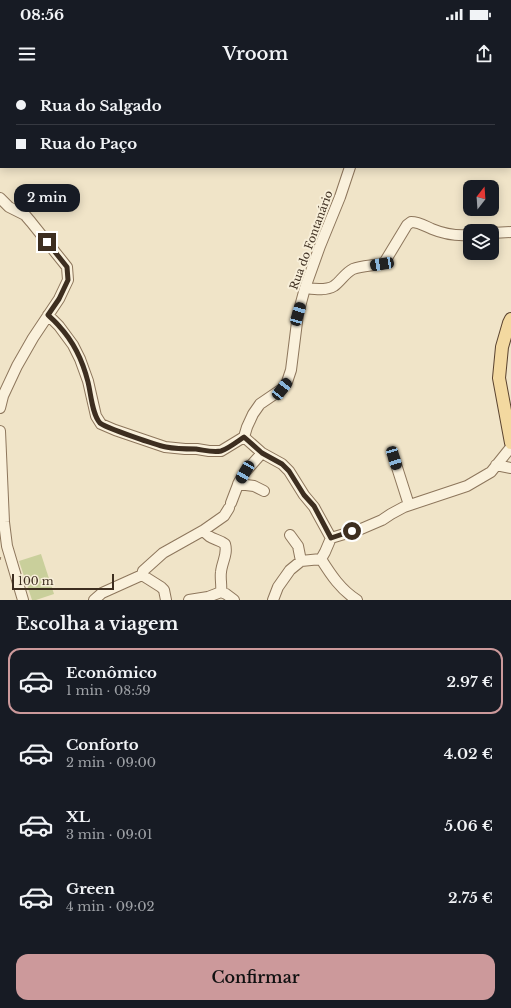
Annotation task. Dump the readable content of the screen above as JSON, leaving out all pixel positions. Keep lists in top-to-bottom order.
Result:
{
  "streets": {
    "street": ["Rua do Fontanário"]
  },
  "scale_bar": "100 m",
  "north": "top",
  "page": {
    "status": "08:56",
    "header": "Vroom",
    "banner": ["Rua do Salgado", "Rua do Paço"],
    "bubble": "2 min",
    "scale": "100 m",
    "heading": "Escolha a viagem",
    "list": [
      {
        "name": "Econômico",
        "note": "1 min · 08:59",
        "value": "2.97 €"
      },
      {
        "name": "Conforto",
        "note": "2 min · 09:00",
        "value": "4.02 €"
      },
      {
        "name": "XL",
        "note": "3 min · 09:01",
        "value": "5.06 €"
      },
      {
        "name": "Green",
        "note": "4 min · 09:02",
        "value": "2.75 €"
      }
    ],
    "buttons": "Confirmar"
  }
}
